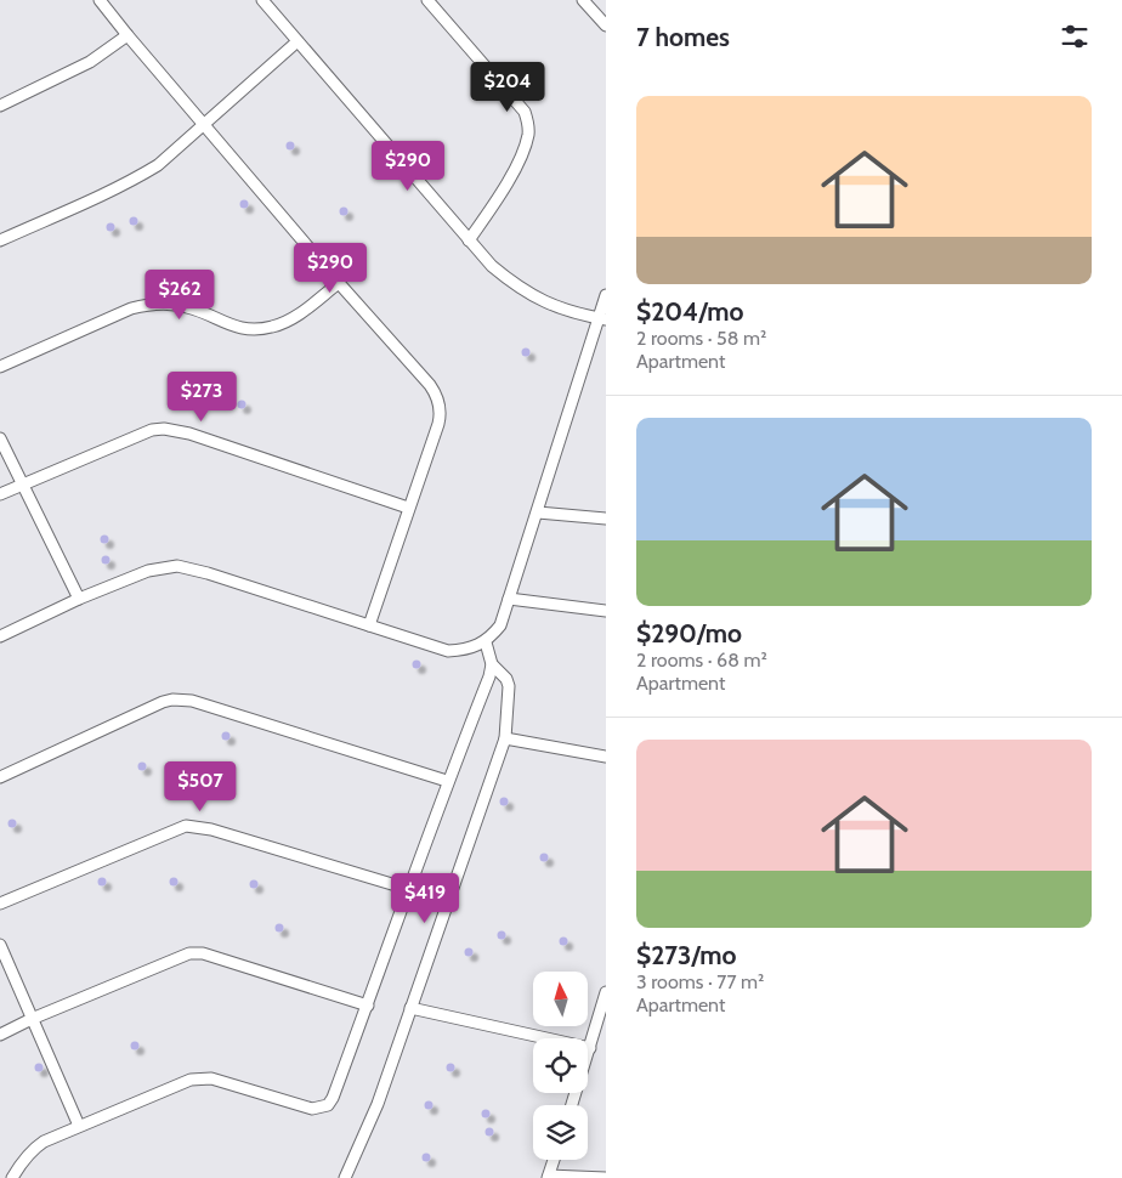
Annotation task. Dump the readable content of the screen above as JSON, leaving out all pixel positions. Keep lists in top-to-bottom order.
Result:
{
  "north": "top",
  "page": {
    "heading": "7 homes",
    "price": [
      "$204",
      "$290",
      "$290",
      "$262",
      "$273",
      "$507",
      "$419"
    ],
    "list": [
      {
        "name": "$204/mo",
        "note": "2 rooms · 58 m² · Apartment"
      },
      {
        "name": "$290/mo",
        "note": "2 rooms · 68 m² · Apartment"
      },
      {
        "name": "$273/mo",
        "note": "3 rooms · 77 m² · Apartment"
      }
    ]
  }
}
